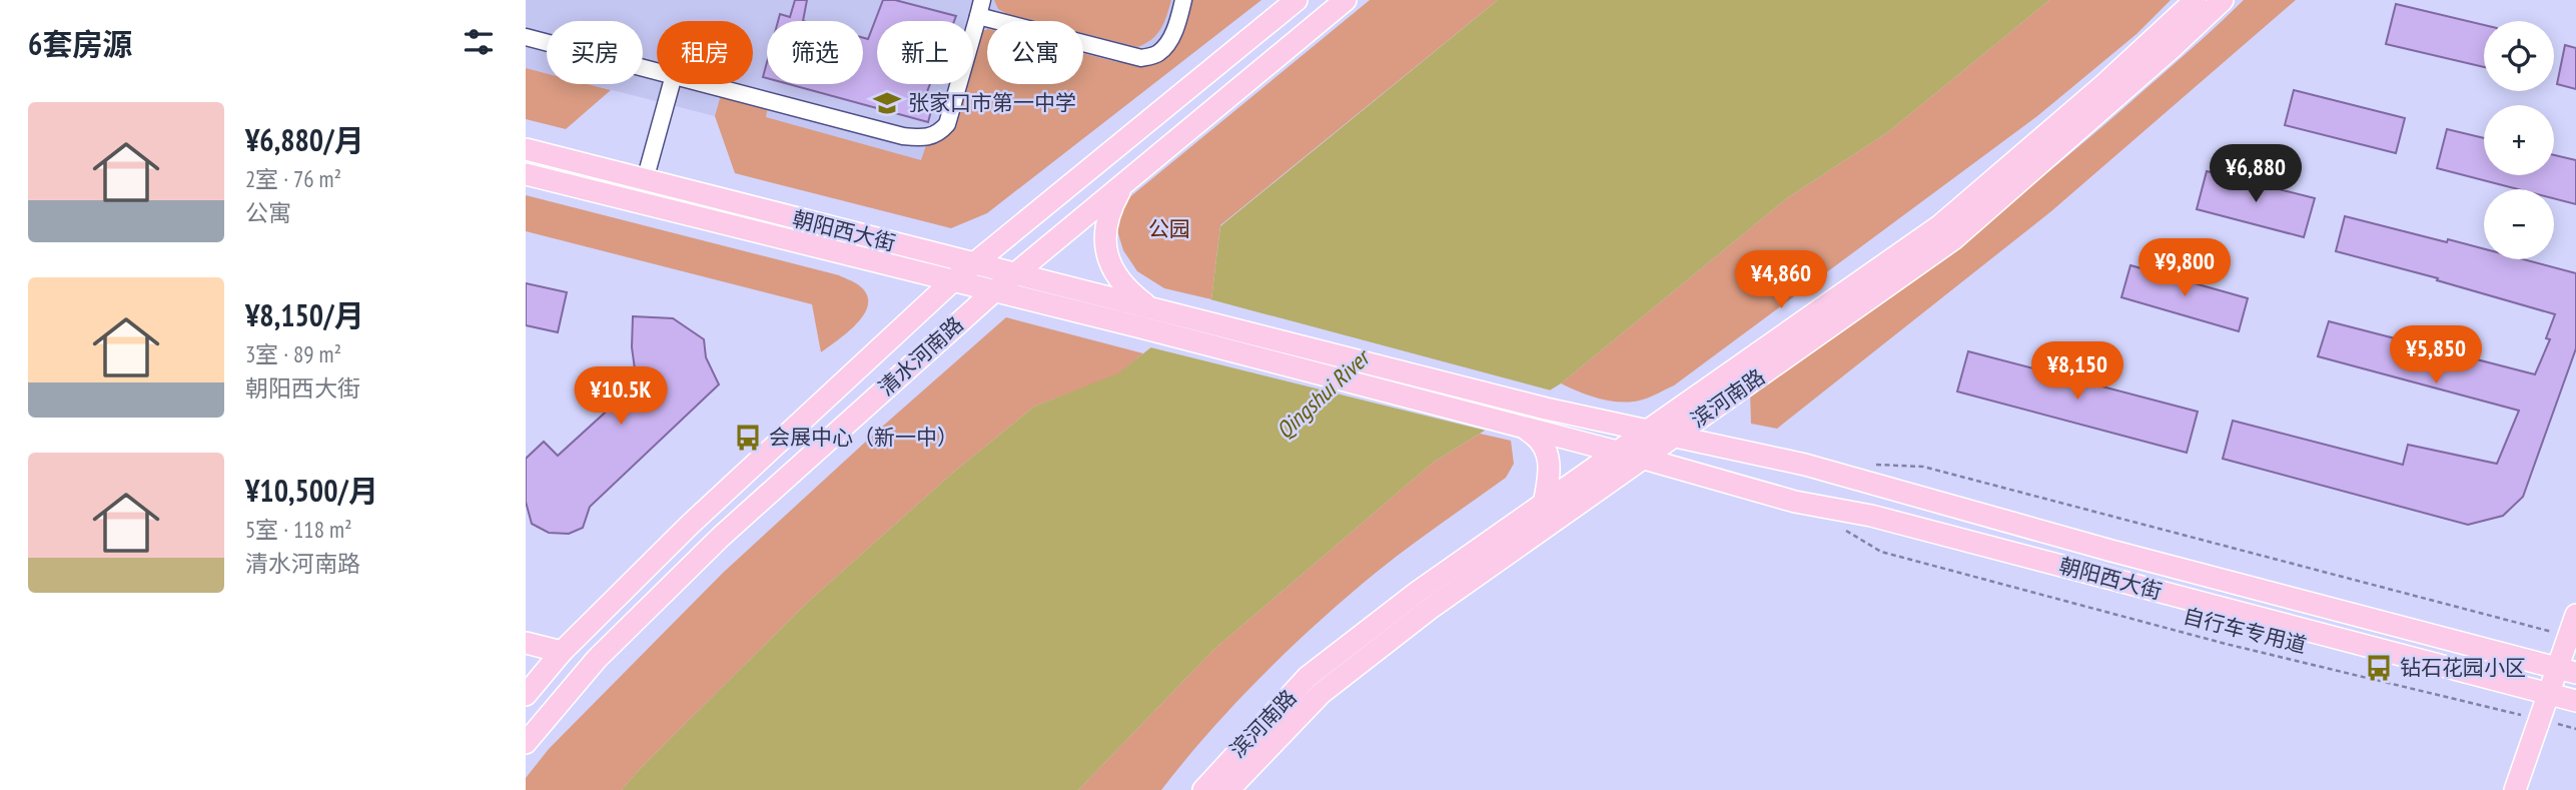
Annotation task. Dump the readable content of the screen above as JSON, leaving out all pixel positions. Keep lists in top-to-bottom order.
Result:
{
  "streets": {
    "main road": ["朝阳西大街", "清水河南路", "滨河南路"],
    "path": ["自行车专用道"]
  },
  "crossings": [
    ["朝阳西大街", "清水河南路"],
    ["朝阳西大街", "滨河南路"]
  ],
  "water": ["Qingshui River"],
  "parks": ["公园"],
  "places": {
    "school or university": ["张家口市第一中学"],
    "bus stop": ["会展中心（新一中）", "钻石花园小区"]
  },
  "page": {
    "heading": "6套房源",
    "map_buttons": ["+", "−"],
    "chip": [
      "买房",
      "租房",
      "筛选",
      "新上",
      "公寓"
    ],
    "list": [
      {
        "name": "¥6,880/月",
        "note": "2室 · 76 m² · 公寓"
      },
      {
        "name": "¥8,150/月",
        "note": "3室 · 89 m² · 朝阳西大街"
      },
      {
        "name": "¥10,500/月",
        "note": "5室 · 118 m² · 清水河南路"
      }
    ],
    "price": [
      "¥6,880",
      "¥9,800",
      "¥4,860",
      "¥5,850",
      "¥8,150",
      "¥10.5K"
    ]
  }
}
